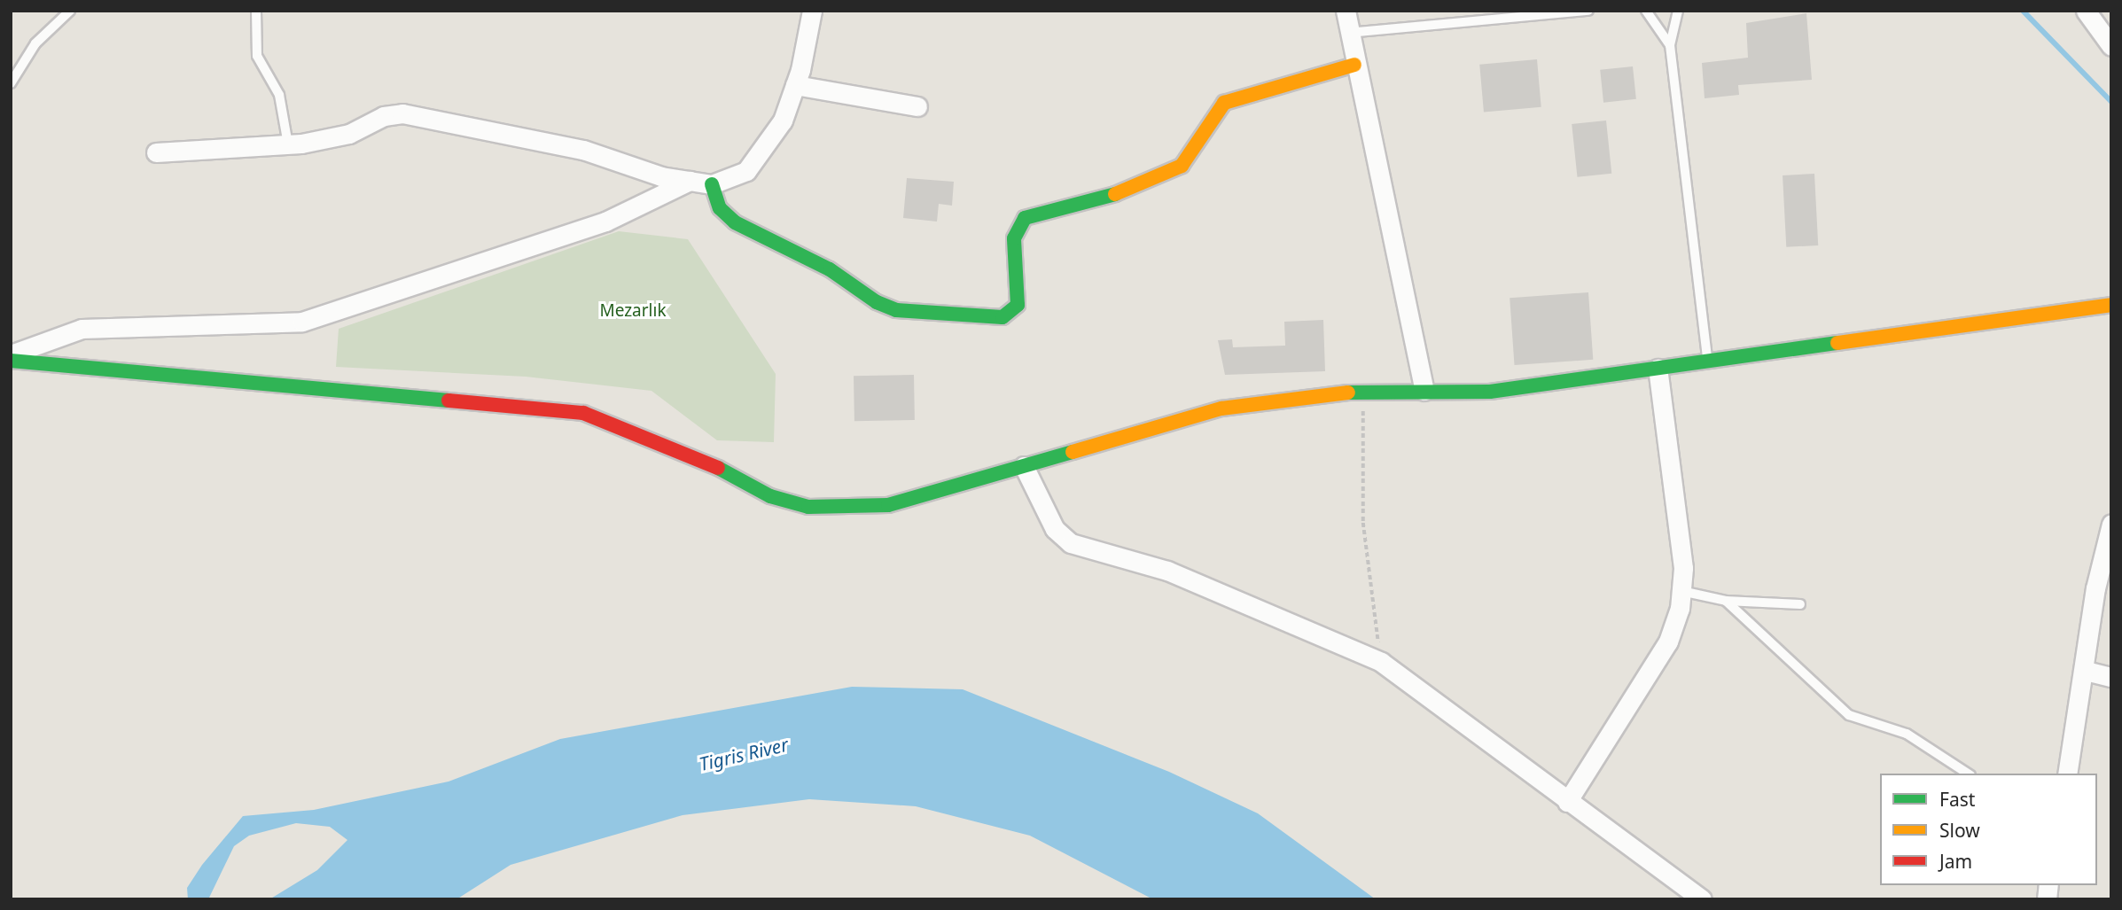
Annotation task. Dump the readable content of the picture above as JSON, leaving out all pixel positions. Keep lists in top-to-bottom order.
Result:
{
  "water": ["Tigris River"],
  "parks": ["Mezarlık"],
  "legend": ["Fast", "Slow", "Jam"]
}
